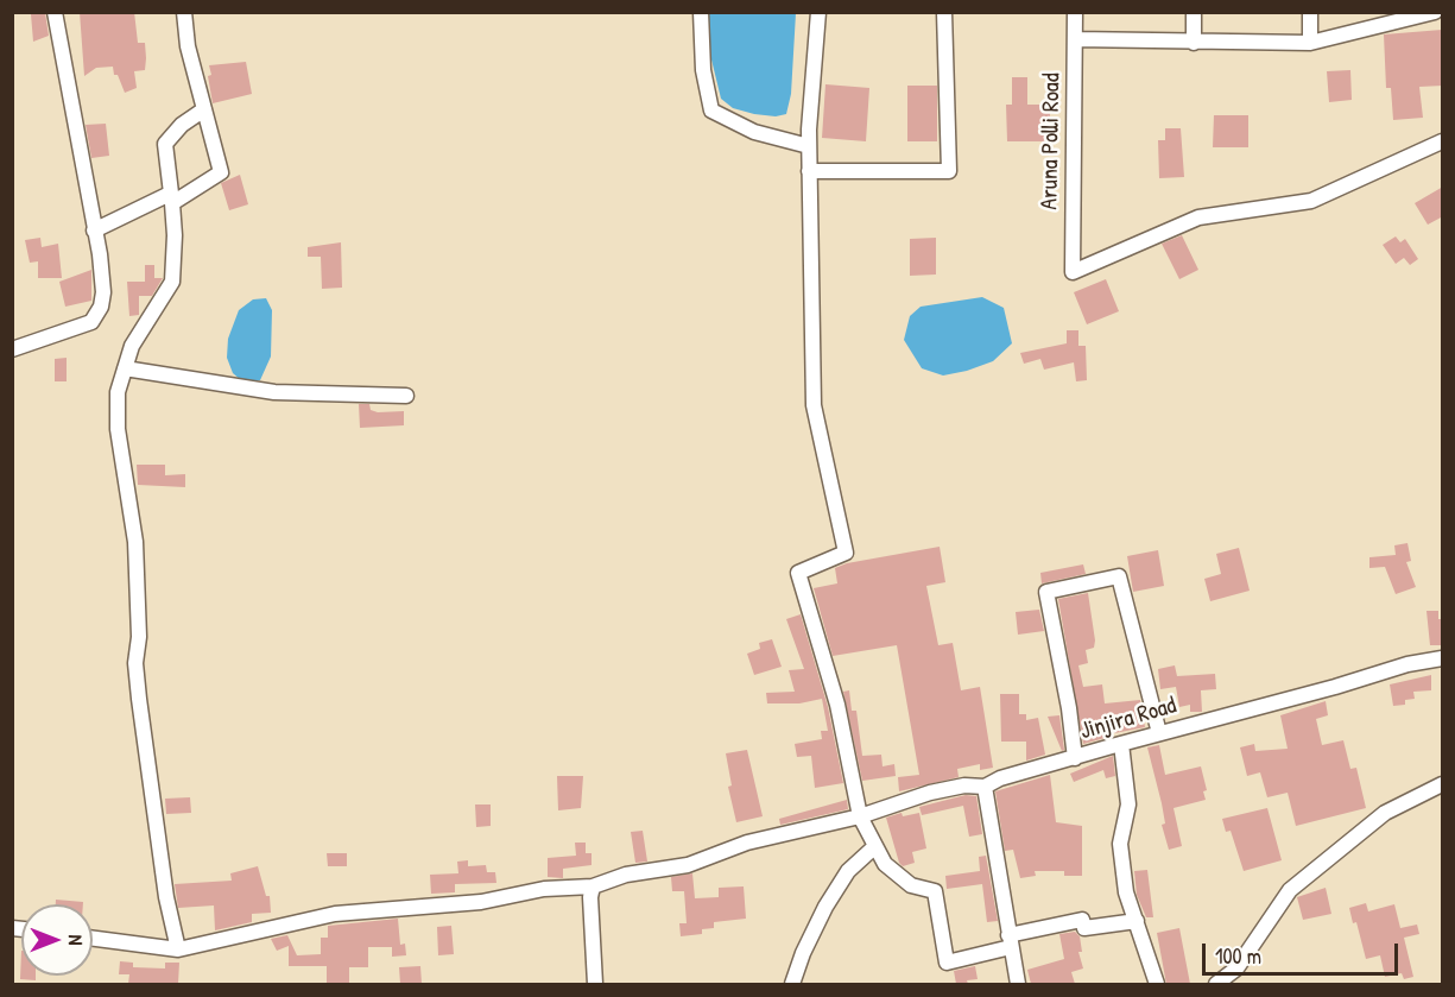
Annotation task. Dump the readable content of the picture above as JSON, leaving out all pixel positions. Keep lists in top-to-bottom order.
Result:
{
  "streets": {
    "street": ["Aruna Polli Road", "Jinjira Road"]
  },
  "scale_bar": "100 m",
  "north": "right"
}
